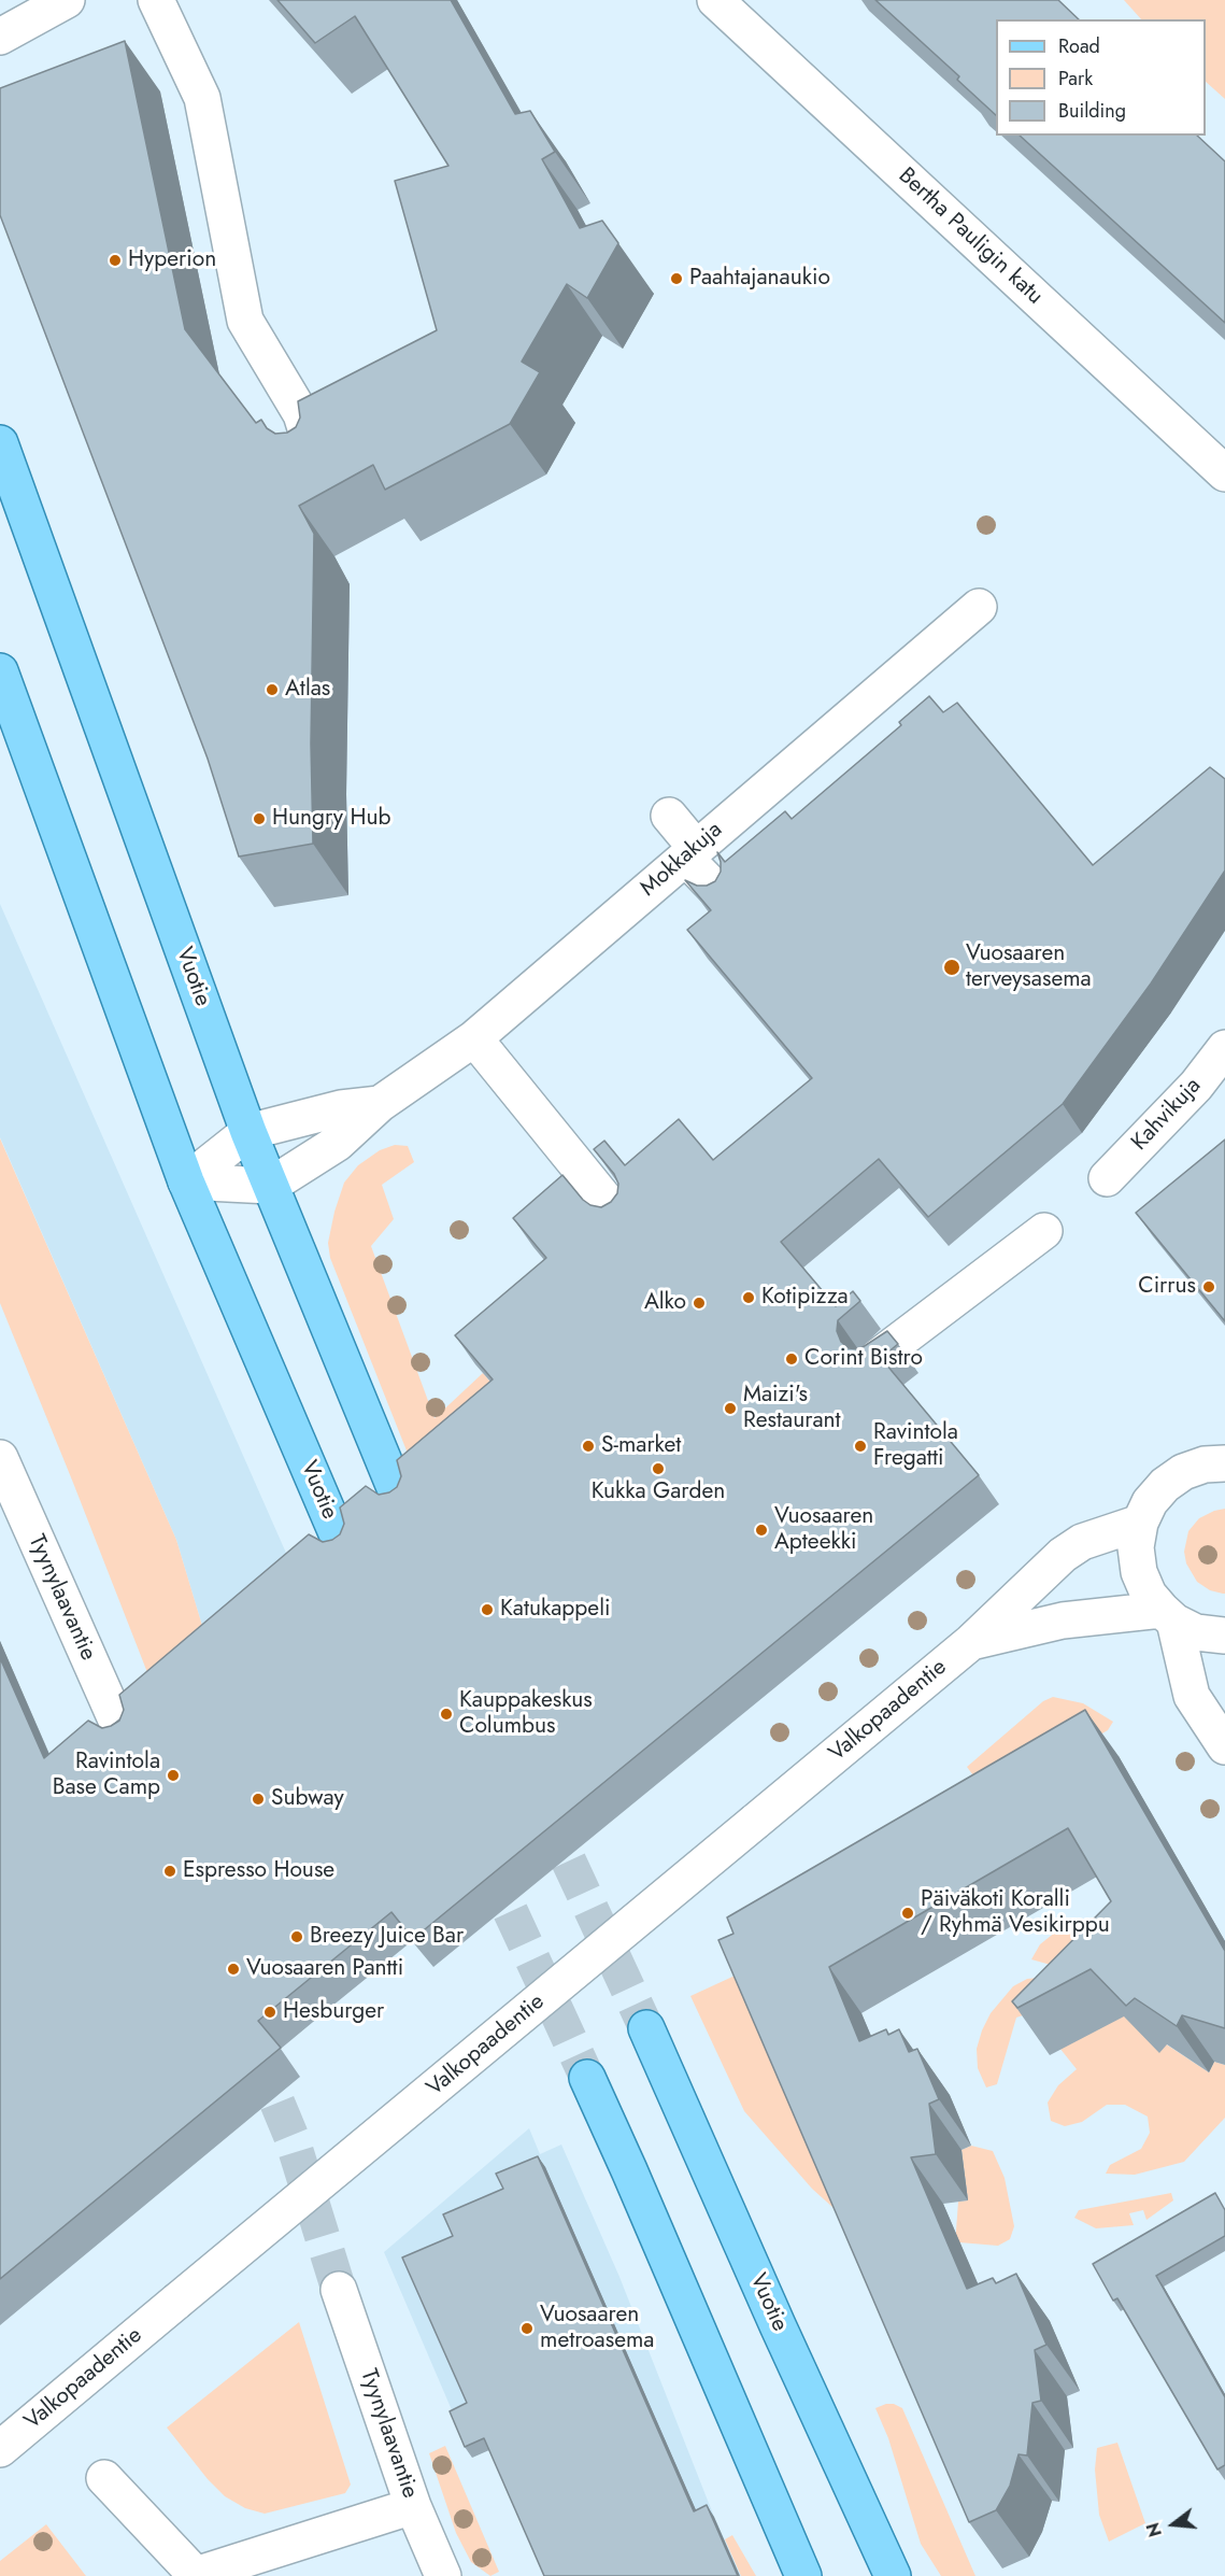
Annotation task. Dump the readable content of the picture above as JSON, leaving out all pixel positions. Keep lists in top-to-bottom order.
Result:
{
  "streets": {
    "main road": ["Vuotie"],
    "street": [
      "Bertha Pauligin katu",
      "Mokkakuja",
      "Kahvikuja",
      "Tyynylaavantie",
      "Valkopaadentie"
    ]
  },
  "crossings": [
    ["Mokkakuja", "Vuotie"]
  ],
  "places": [
    "Hyperion",
    "Paahtajanaukio",
    "Atlas",
    "Hungry Hub",
    "Vuosaaren terveysasema",
    "Cirrus",
    "Kotipizza",
    "Alko",
    "Corint Bistro",
    "Maizi's Restaurant",
    "S-market",
    "Ravintola Fregatti",
    "Kukka Garden",
    "Vuosaaren Apteekki",
    "Katukappeli",
    "Kauppakeskus Columbus",
    "Ravintola Base Camp",
    "Subway",
    "Espresso House",
    "Päiväkoti Koralli / Ryhmä Vesikirppu",
    "Breezy Juice Bar",
    "Vuosaaren Pantti",
    "Hesburger",
    "Vuosaaren metroasema"
  ],
  "legend": ["Road", "Park", "Building"],
  "north": "left"
}
